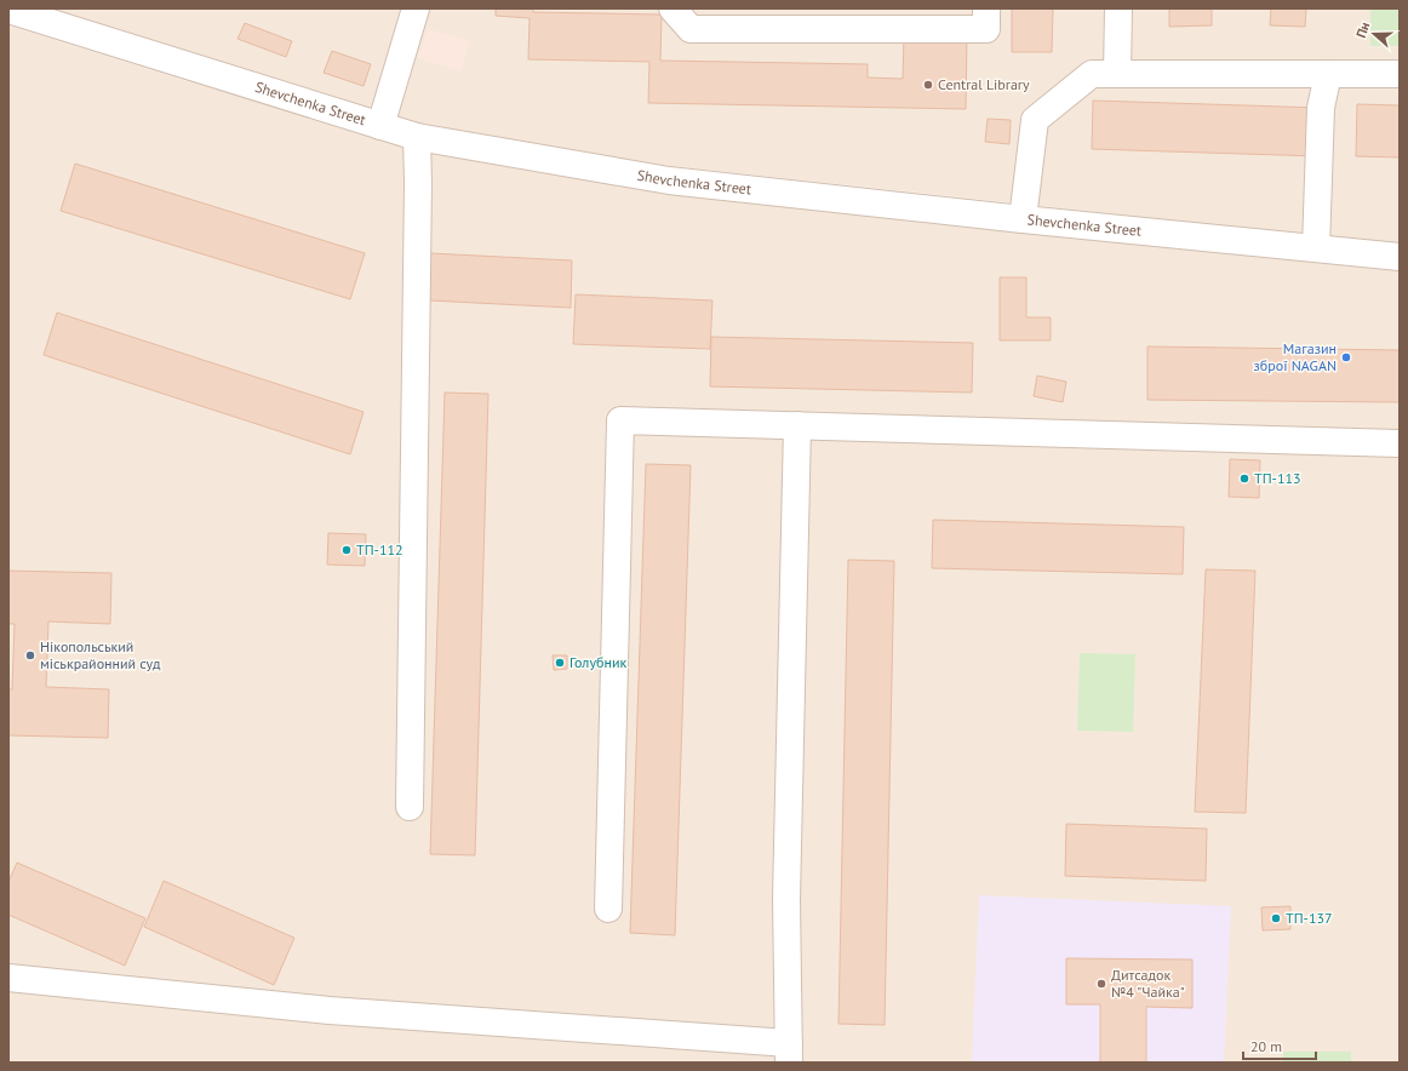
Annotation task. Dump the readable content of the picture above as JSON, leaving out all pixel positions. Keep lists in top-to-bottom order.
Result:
{
  "streets": {
    "street": ["Shevchenka Street"]
  },
  "places": [
    "Central Library",
    "Магазин зброї NAGAN",
    "ТП-113",
    "ТП-112",
    "Нікопольський міськрайонний суд",
    "Голубник",
    "ТП-137",
    "Дитсадок №4 \"Чайка\""
  ],
  "scale_bar": "20 m",
  "north": "left"
}
